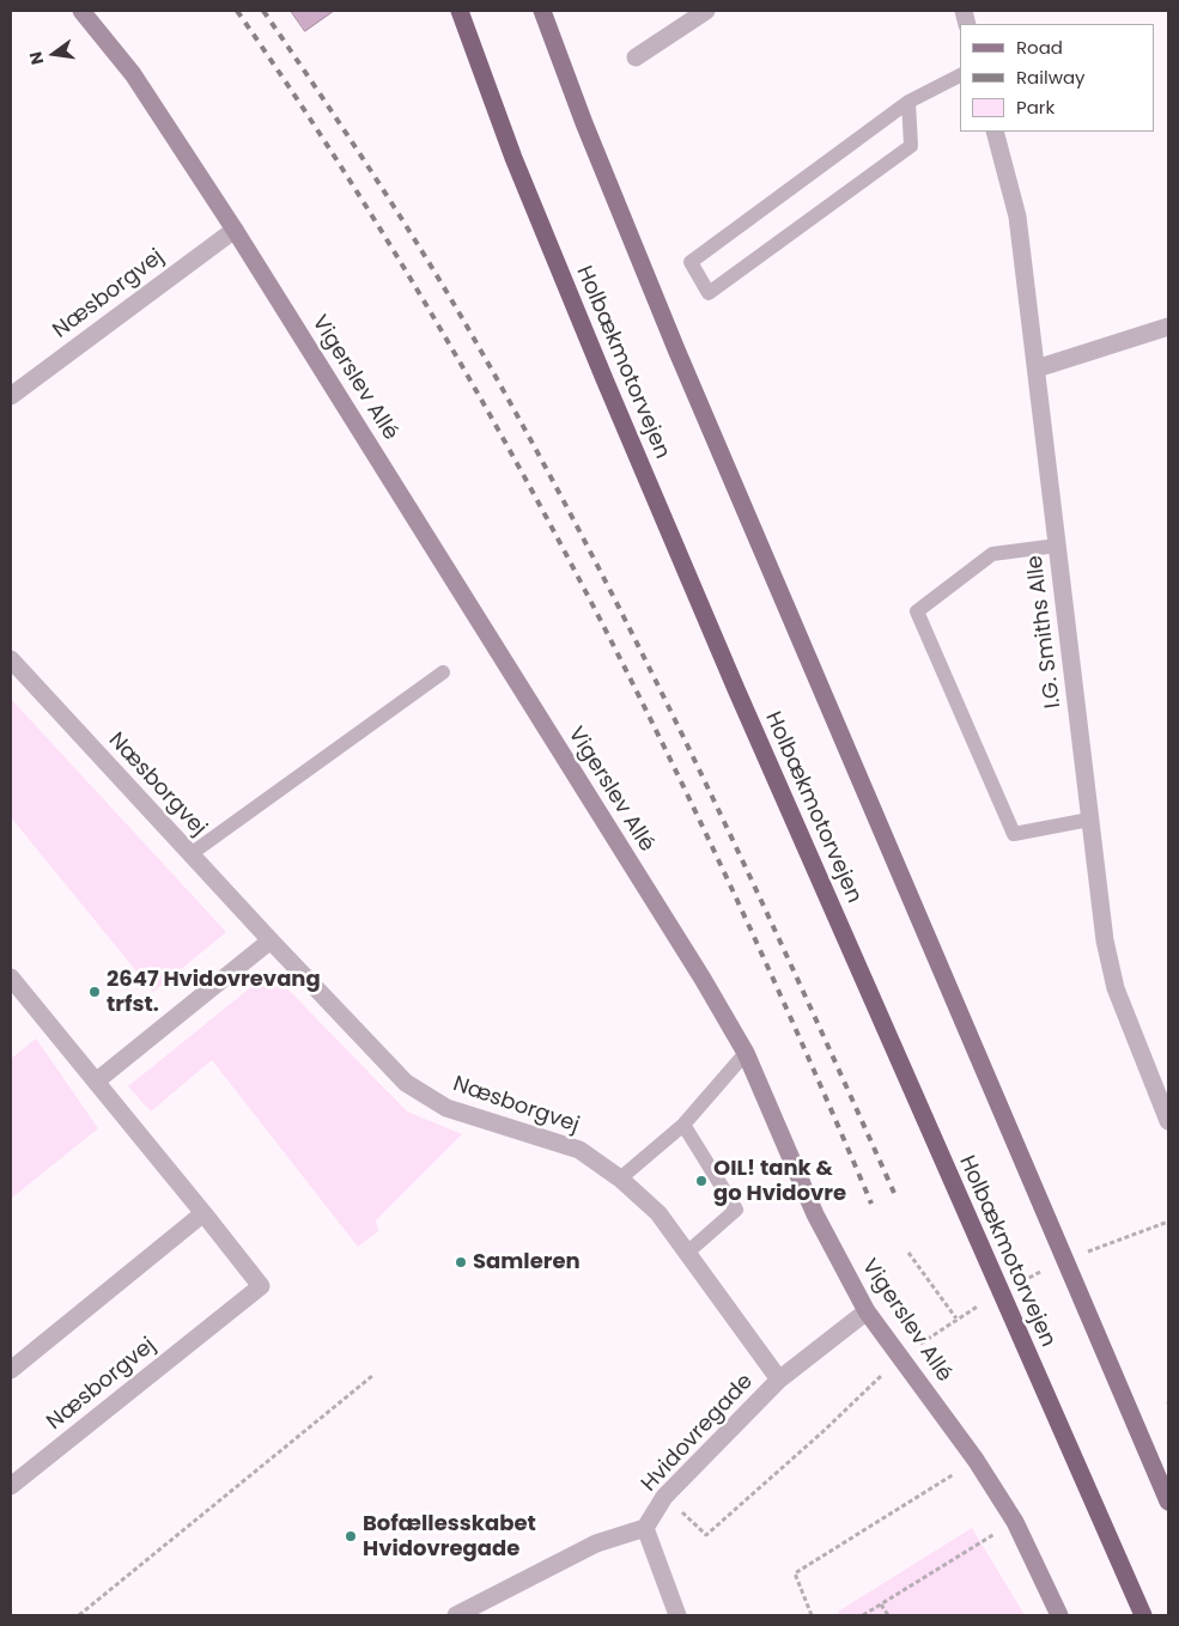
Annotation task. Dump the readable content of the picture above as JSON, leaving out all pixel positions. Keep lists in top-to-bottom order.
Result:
{
  "streets": {
    "highway": ["Holbækmotorvejen"],
    "street": [
      "Næsborgvej",
      "Vigerslev Allé",
      "I.G. Smiths Alle",
      "Hvidovregade"
    ]
  },
  "crossings": [
    ["Næsborgvej", "Vigerslev Allé"],
    ["Næsborgvej", "Hvidovregade"],
    ["Vigerslev Allé", "Hvidovregade"]
  ],
  "places": [
    "2647 Hvidovrevang trfst.",
    "OIL! tank & go Hvidovre",
    "Samleren",
    "Bofællesskabet Hvidovregade"
  ],
  "legend": ["Road", "Railway", "Park"],
  "north": "left"
}
